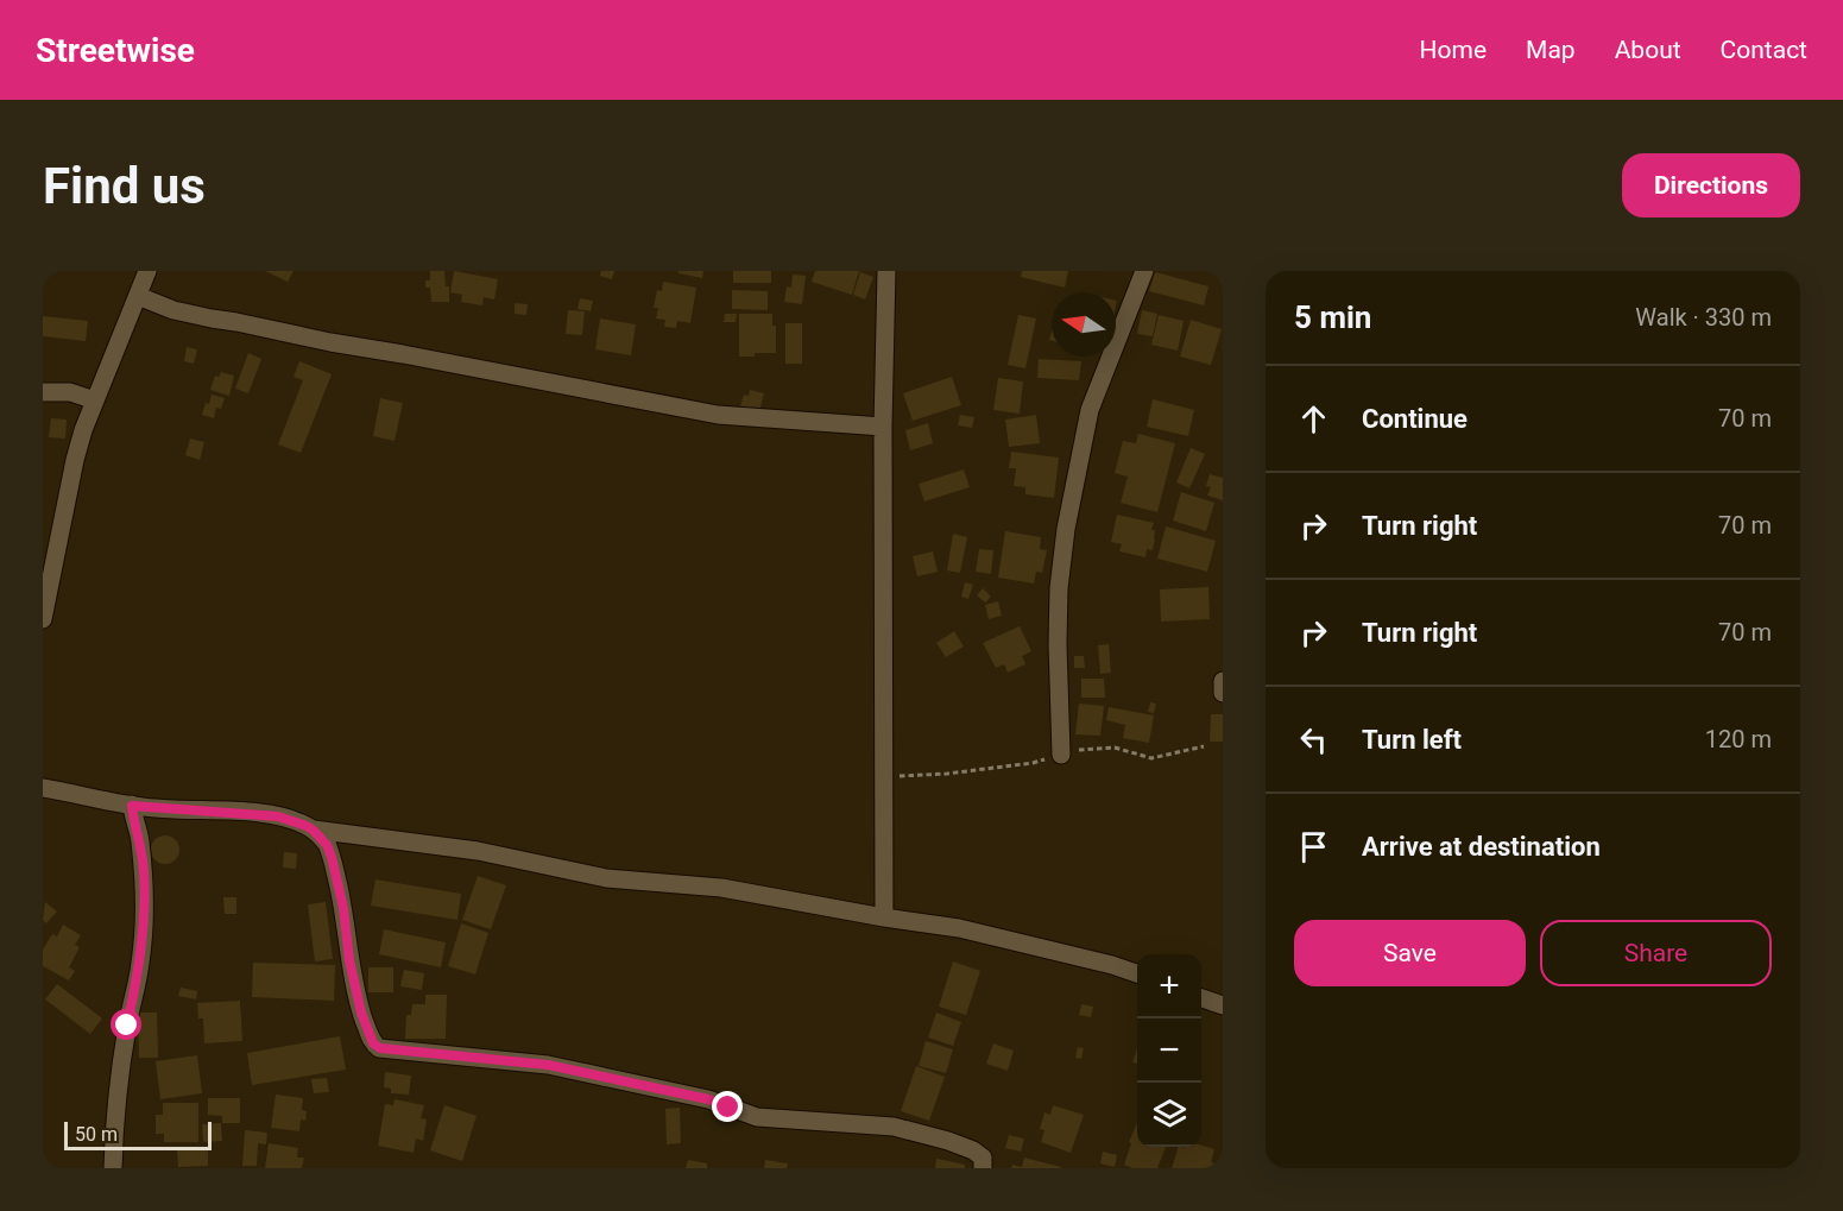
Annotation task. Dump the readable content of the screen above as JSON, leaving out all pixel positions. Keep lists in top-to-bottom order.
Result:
{
  "scale_bar": "50 m",
  "north": "left",
  "page": {
    "header": "Streetwise",
    "nav": [
      "Home",
      "Map",
      "About",
      "Contact"
    ],
    "buttons": [
      "Directions",
      ["Save", "Share"]
    ],
    "title": "Find us",
    "heading": ["5 min", "Walk · 330 m"],
    "list": [
      ["Continue", "70 m"],
      ["Turn right", "70 m"],
      ["Turn right", "70 m"],
      ["Turn left", "120 m"],
      "Arrive at destination"
    ],
    "map_buttons": ["+", "−"],
    "scale": "50 m"
  }
}
